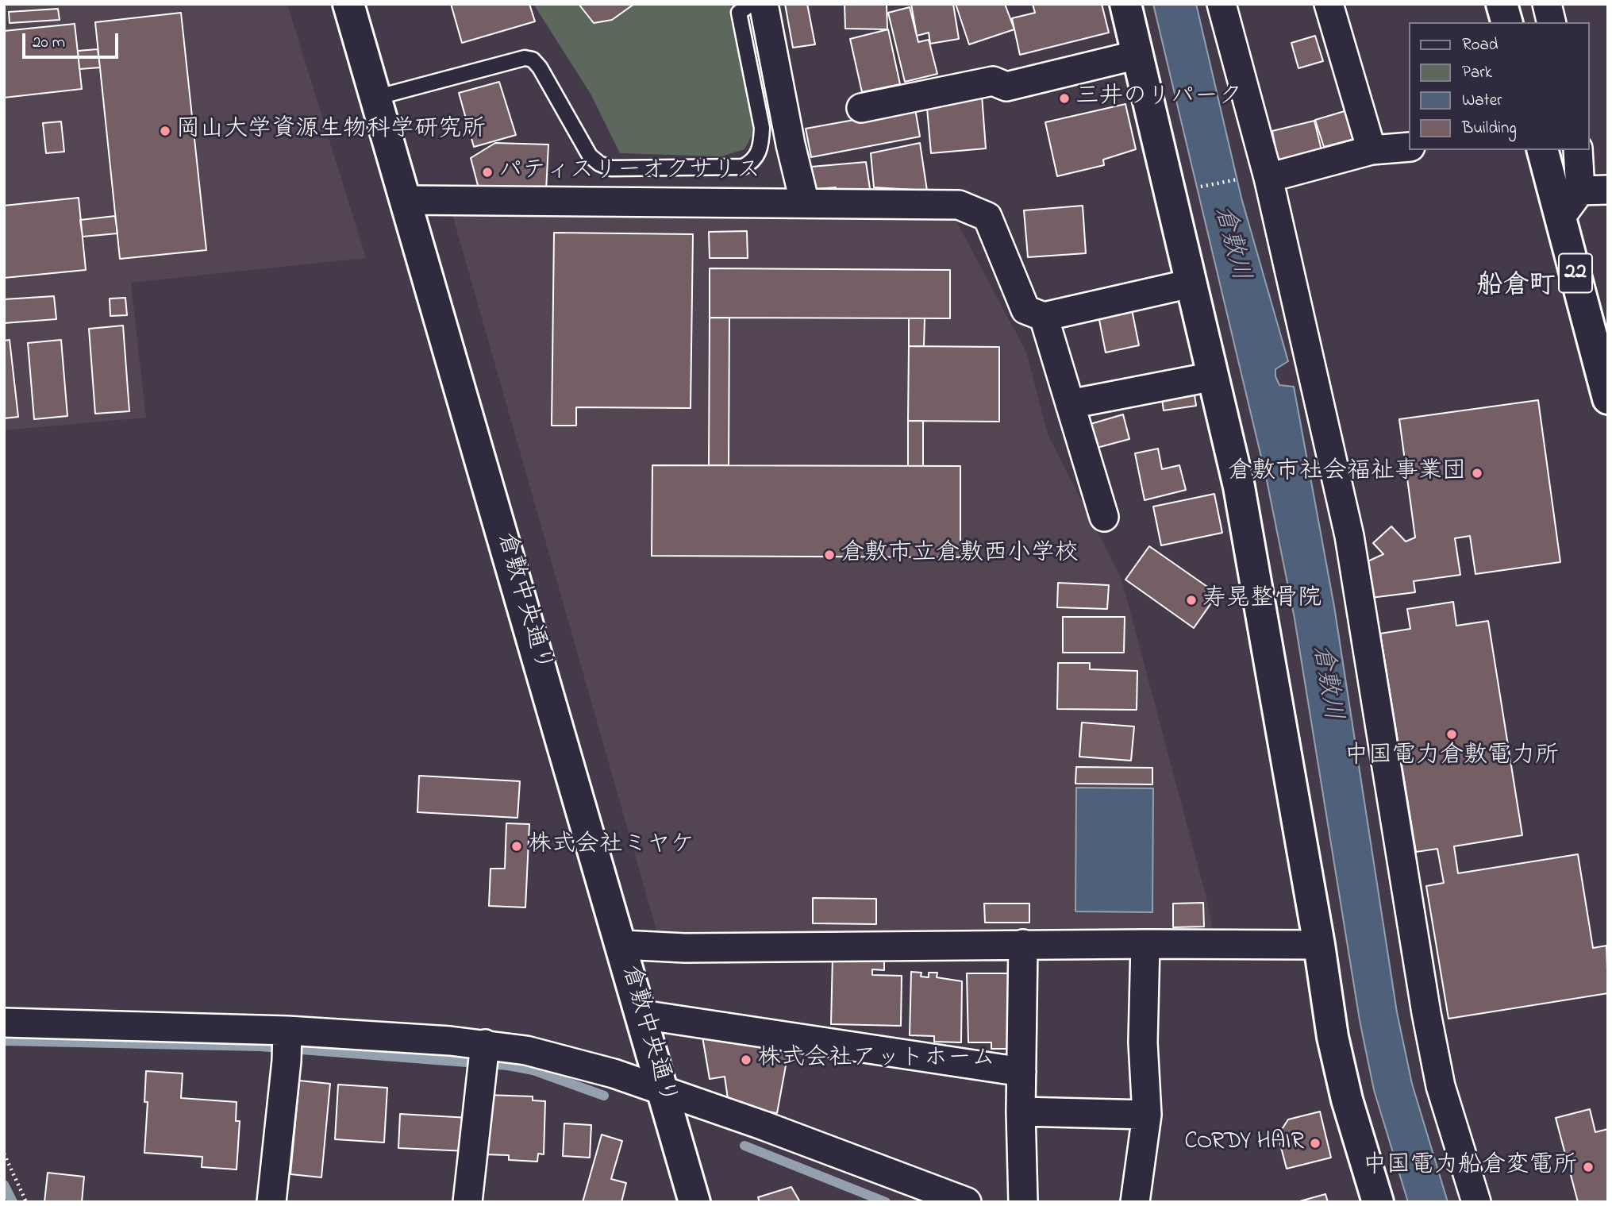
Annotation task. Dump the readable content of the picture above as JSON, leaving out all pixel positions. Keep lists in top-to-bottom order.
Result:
{
  "streets": {
    "street": ["22", "倉敷中央通り"]
  },
  "districts": ["船倉町"],
  "water": ["倉敷川"],
  "places": [
    "三井のリパーク",
    "岡山大学資源生物科学研究所",
    "パティスリーオクサリス",
    "倉敷市社会福祉事業団",
    "倉敷市立倉敷西小学校",
    "寿晃整骨院",
    "中国電力倉敷電力所",
    "株式会社ミヤケ",
    "株式会社アットホーム",
    "CORDY HAIR",
    "中国電力船倉変電所"
  ],
  "legend": [
    "Road",
    "Park",
    "Water",
    "Building"
  ],
  "scale_bar": "20 m"
}
